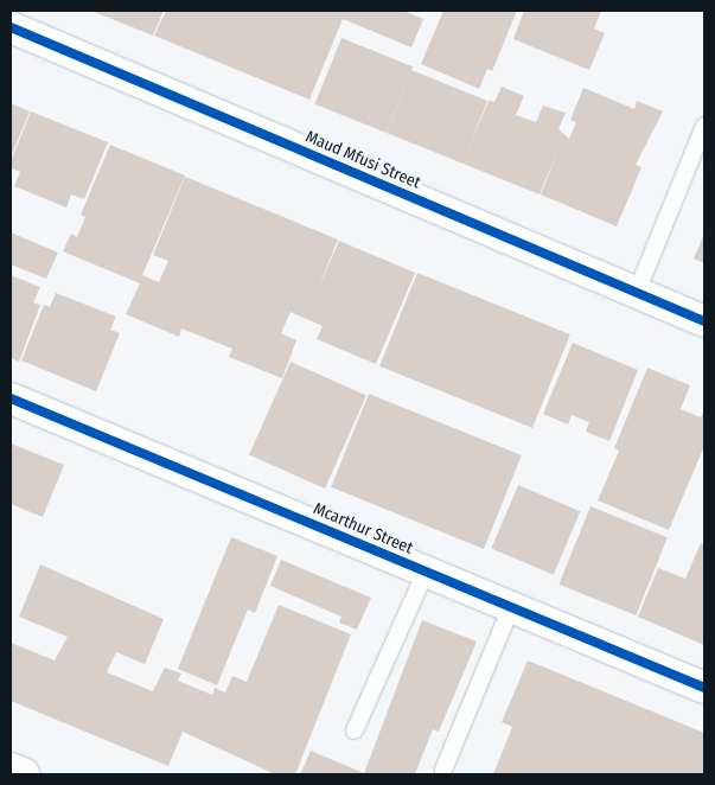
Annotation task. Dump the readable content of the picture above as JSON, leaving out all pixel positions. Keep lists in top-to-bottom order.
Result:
{
  "streets": {
    "street": ["Maud Mfusi Street", "Mcarthur Street"]
  }
}
